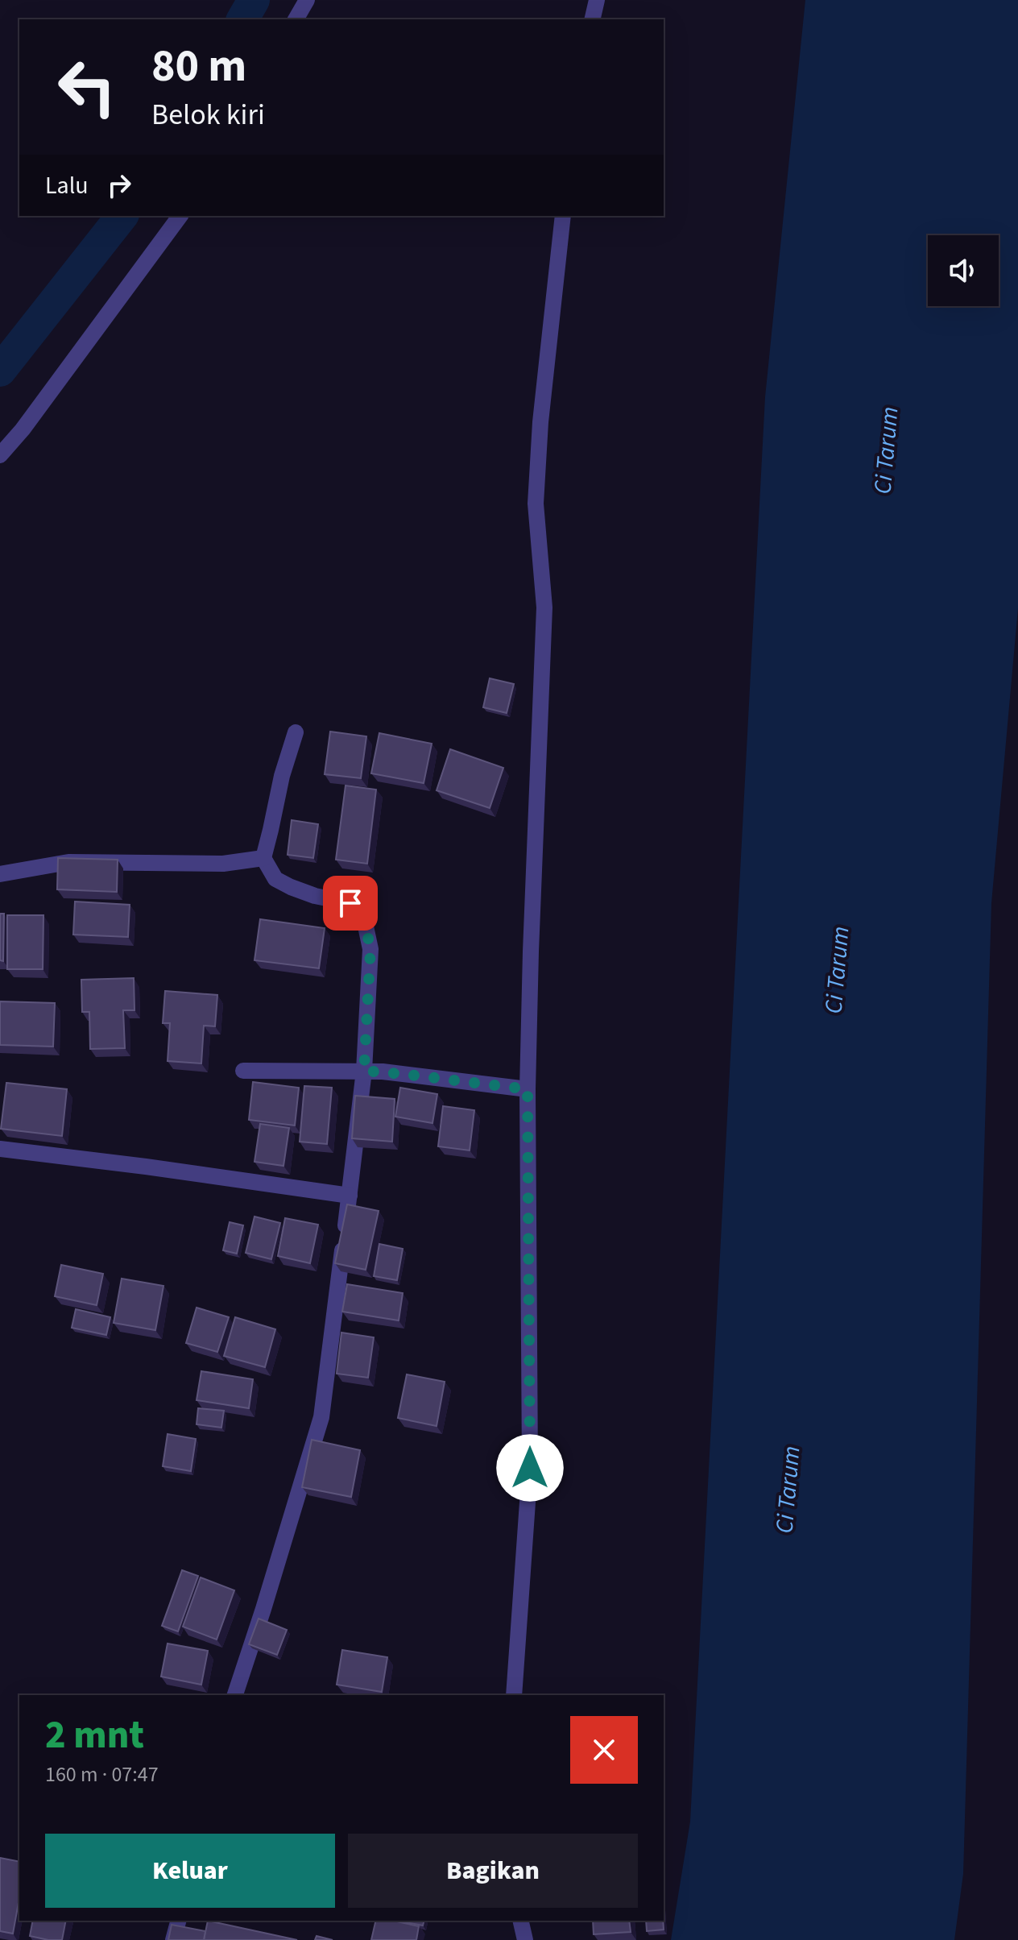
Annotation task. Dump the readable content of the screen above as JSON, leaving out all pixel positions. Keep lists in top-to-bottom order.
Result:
{
  "water": ["Ci Tarum"],
  "page": {
    "turn": ["80 m", "Belok kiri"],
    "then": "Lalu",
    "heading": ["2 mnt", "160 m · 07:47"],
    "buttons": ["Keluar", "Bagikan"]
  }
}
